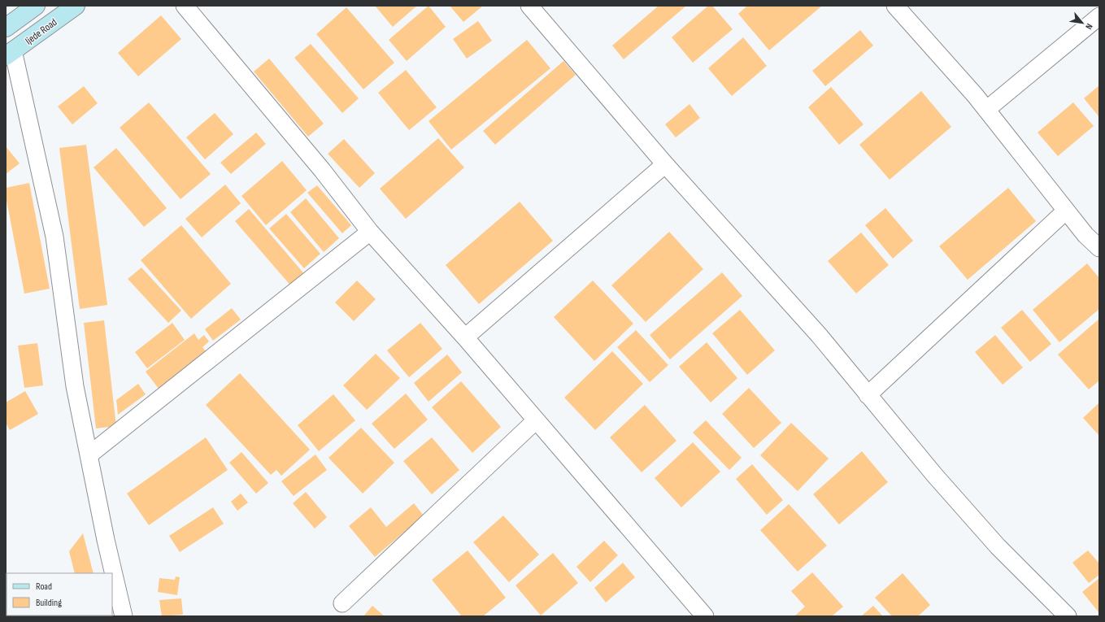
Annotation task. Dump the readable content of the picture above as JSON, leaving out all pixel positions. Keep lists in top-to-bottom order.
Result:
{
  "streets": {
    "main road": ["Ijede Road"]
  },
  "legend": ["Road", "Building"],
  "north": "bottom right"
}
